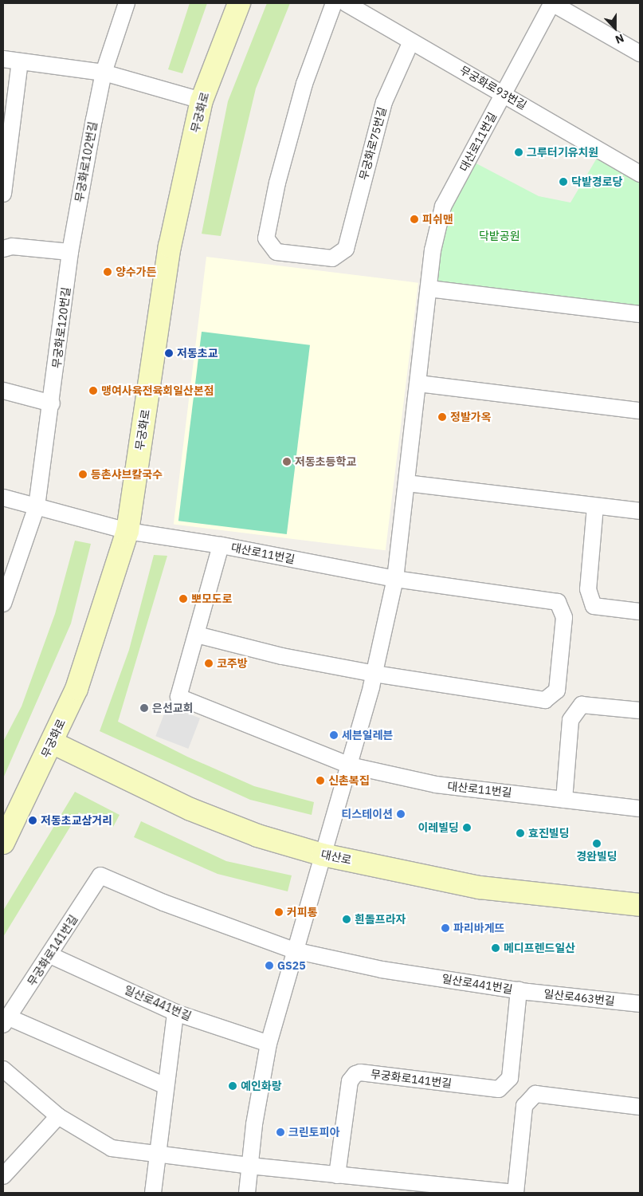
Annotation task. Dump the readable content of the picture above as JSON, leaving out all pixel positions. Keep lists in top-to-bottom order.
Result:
{
  "streets": {
    "main road": ["무궁화로", "대산로"],
    "street": [
      "무궁화로93번길",
      "대산로11번길",
      "무궁화로75번길",
      "무궁화로102번길",
      "무궁화로120번길",
      "무궁화로141번길",
      "일산로441번길",
      "일산로463번길"
    ]
  },
  "crossings": [
    ["무궁화로93번길", "대산로11번길"],
    ["무궁화로93번길", "무궁화로75번길"],
    ["무궁화로", "대산로"],
    ["대산로11번길", "대산로"],
    ["무궁화로102번길", "무궁화로120번길"],
    ["무궁화로141번길", "일산로441번길"],
    ["무궁화로141번길", "일산로463번길"],
    ["일산로441번길", "일산로463번길"]
  ],
  "parks": ["닥밭공원"],
  "places": [
    "그루터기유치원",
    "닥밭경로당",
    "피쉬맨",
    "양수가든",
    "저동초교",
    "맹여사육전육회일산본점",
    "정발가옥",
    "저동초등학교",
    "등촌샤브칼국수",
    "뽀모도로",
    "코주방",
    "은선교회",
    "세븐일레븐",
    "신촌복집",
    "티스테이션",
    "저동초교삼거리",
    "이레빌딩",
    "효진빌딩",
    "경완빌딩",
    "커피통",
    "흰돌프라자",
    "파리바게뜨",
    "메디프렌드일산",
    "GS25",
    "예인화랑",
    "크린토피아"
  ],
  "north": "bottom"
}
